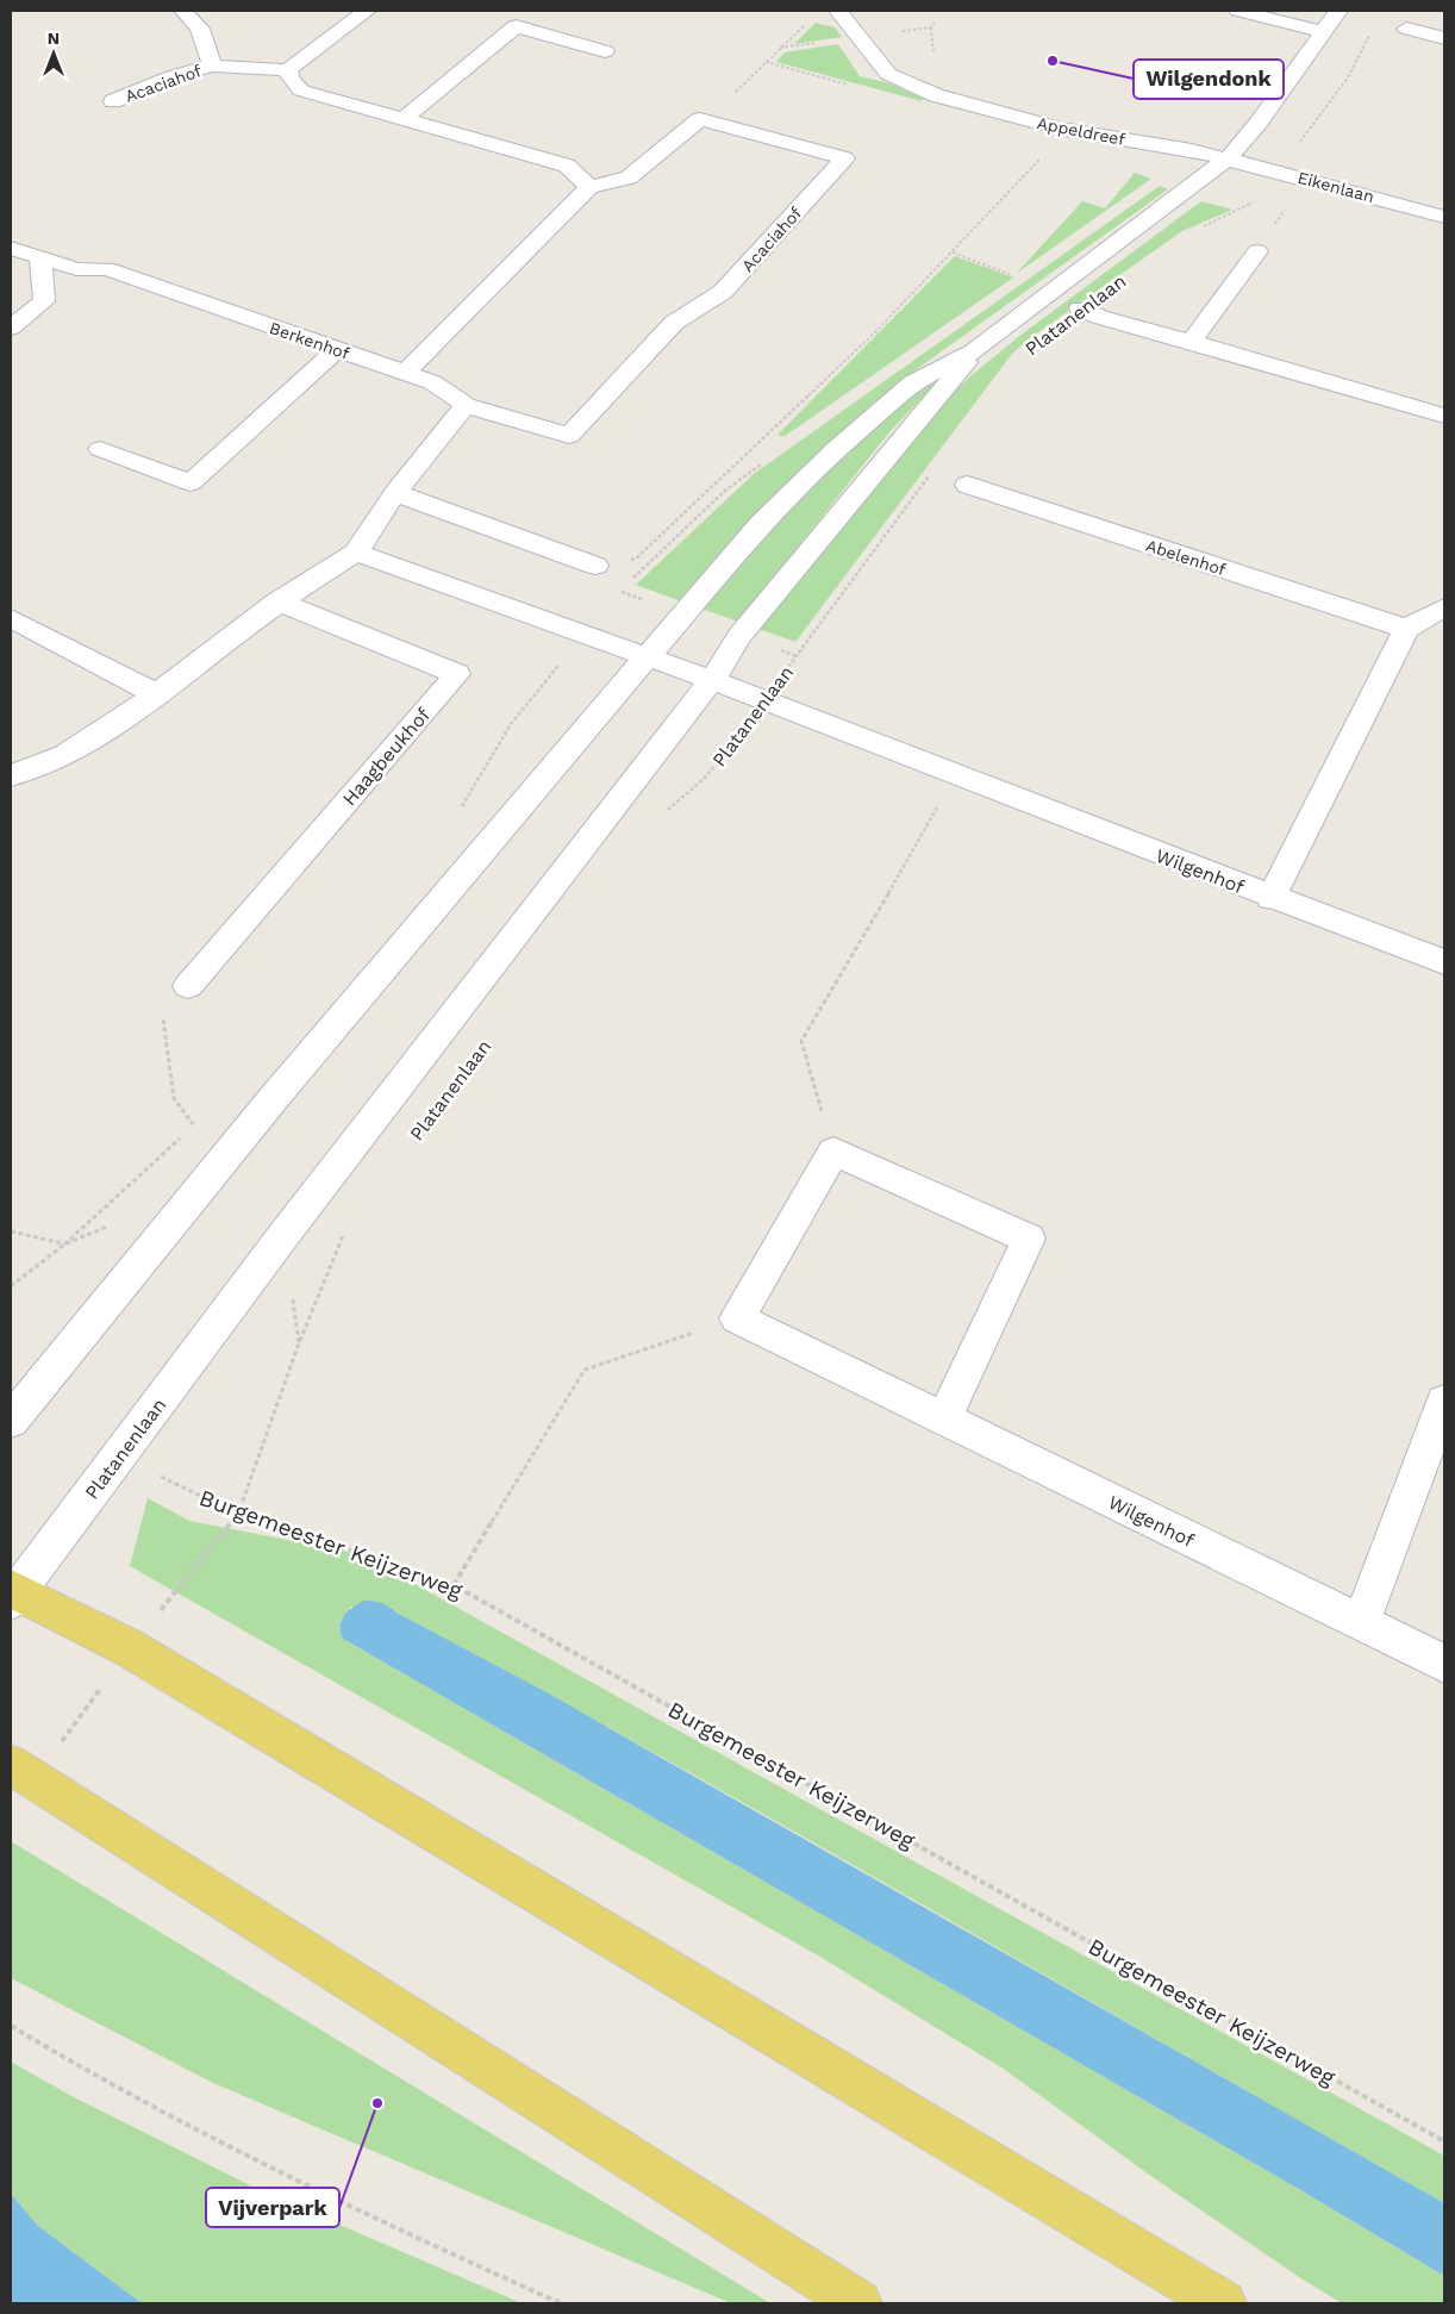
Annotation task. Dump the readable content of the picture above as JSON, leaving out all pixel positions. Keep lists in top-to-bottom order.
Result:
{
  "streets": {
    "street": [
      "Acaciahof",
      "Appeldreef",
      "Eikenlaan",
      "Platanenlaan",
      "Berkenhof",
      "Abelenhof",
      "Haagbeukhof",
      "Wilgenhof"
    ],
    "path": ["Burgemeester Keijzerweg"]
  },
  "crossings": [
    ["Acaciahof", "Berkenhof"],
    ["Appeldreef", "Eikenlaan"],
    ["Appeldreef", "Platanenlaan"],
    ["Eikenlaan", "Platanenlaan"],
    ["Platanenlaan", "Wilgenhof"],
    ["Platanenlaan", "Burgemeester Keijzerweg"]
  ],
  "places": ["Wilgendonk", "Vijverpark"],
  "north": "top"
}
